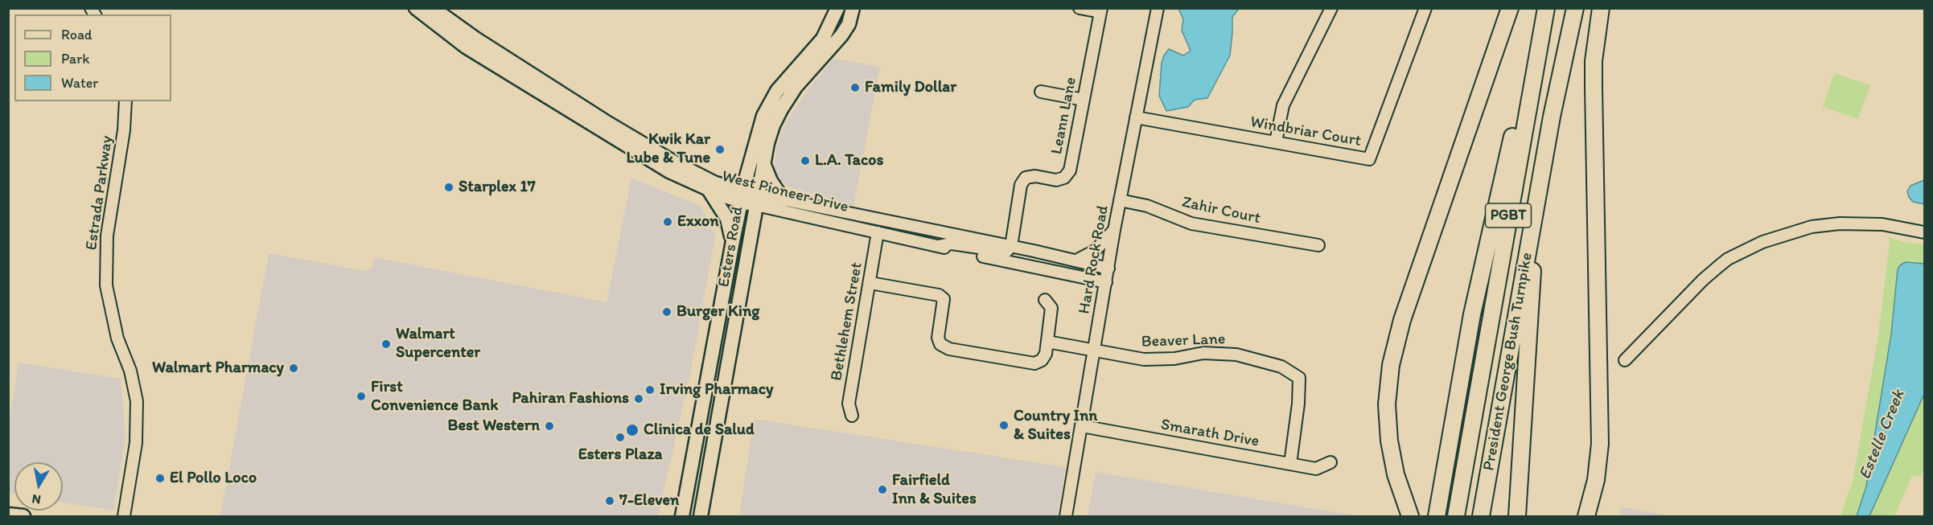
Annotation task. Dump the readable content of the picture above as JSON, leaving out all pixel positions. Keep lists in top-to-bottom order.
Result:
{
  "streets": {
    "highway": ["PGBT", "President George Bush Turnpike"],
    "main road": ["West Pioneer Drive", "Esters Road"],
    "street": [
      "Leann Lane",
      "Windbriar Court",
      "Estrada Parkway",
      "Zahir Court",
      "Hard Rock Road",
      "Bethlehem Street",
      "Beaver Lane",
      "Smarath Drive"
    ]
  },
  "crossings": [
    ["Leann Lane", "West Pioneer Drive"],
    ["Windbriar Court", "Hard Rock Road"],
    ["West Pioneer Drive", "Esters Road"],
    ["West Pioneer Drive", "Hard Rock Road"],
    ["West Pioneer Drive", "Bethlehem Street"],
    ["Zahir Court", "Hard Rock Road"],
    ["Hard Rock Road", "Beaver Lane"],
    ["Hard Rock Road", "Smarath Drive"],
    ["Beaver Lane", "Smarath Drive"]
  ],
  "water": ["Estelle Creek"],
  "places": [
    "Family Dollar",
    "Kwik Kar Lube & Tune",
    "L.A. Tacos",
    "Starplex 17",
    "Exxon",
    "Burger King",
    "Walmart Supercenter",
    "Walmart Pharmacy",
    "Irving Pharmacy",
    "First Convenience Bank",
    "Pahiran Fashions",
    "Country Inn & Suites",
    "Best Western",
    "Clinica de Salud",
    "Esters Plaza",
    "El Pollo Loco",
    "Fairfield Inn & Suites",
    "7-Eleven"
  ],
  "legend": ["Road", "Park", "Water"],
  "north": "bottom"
}
